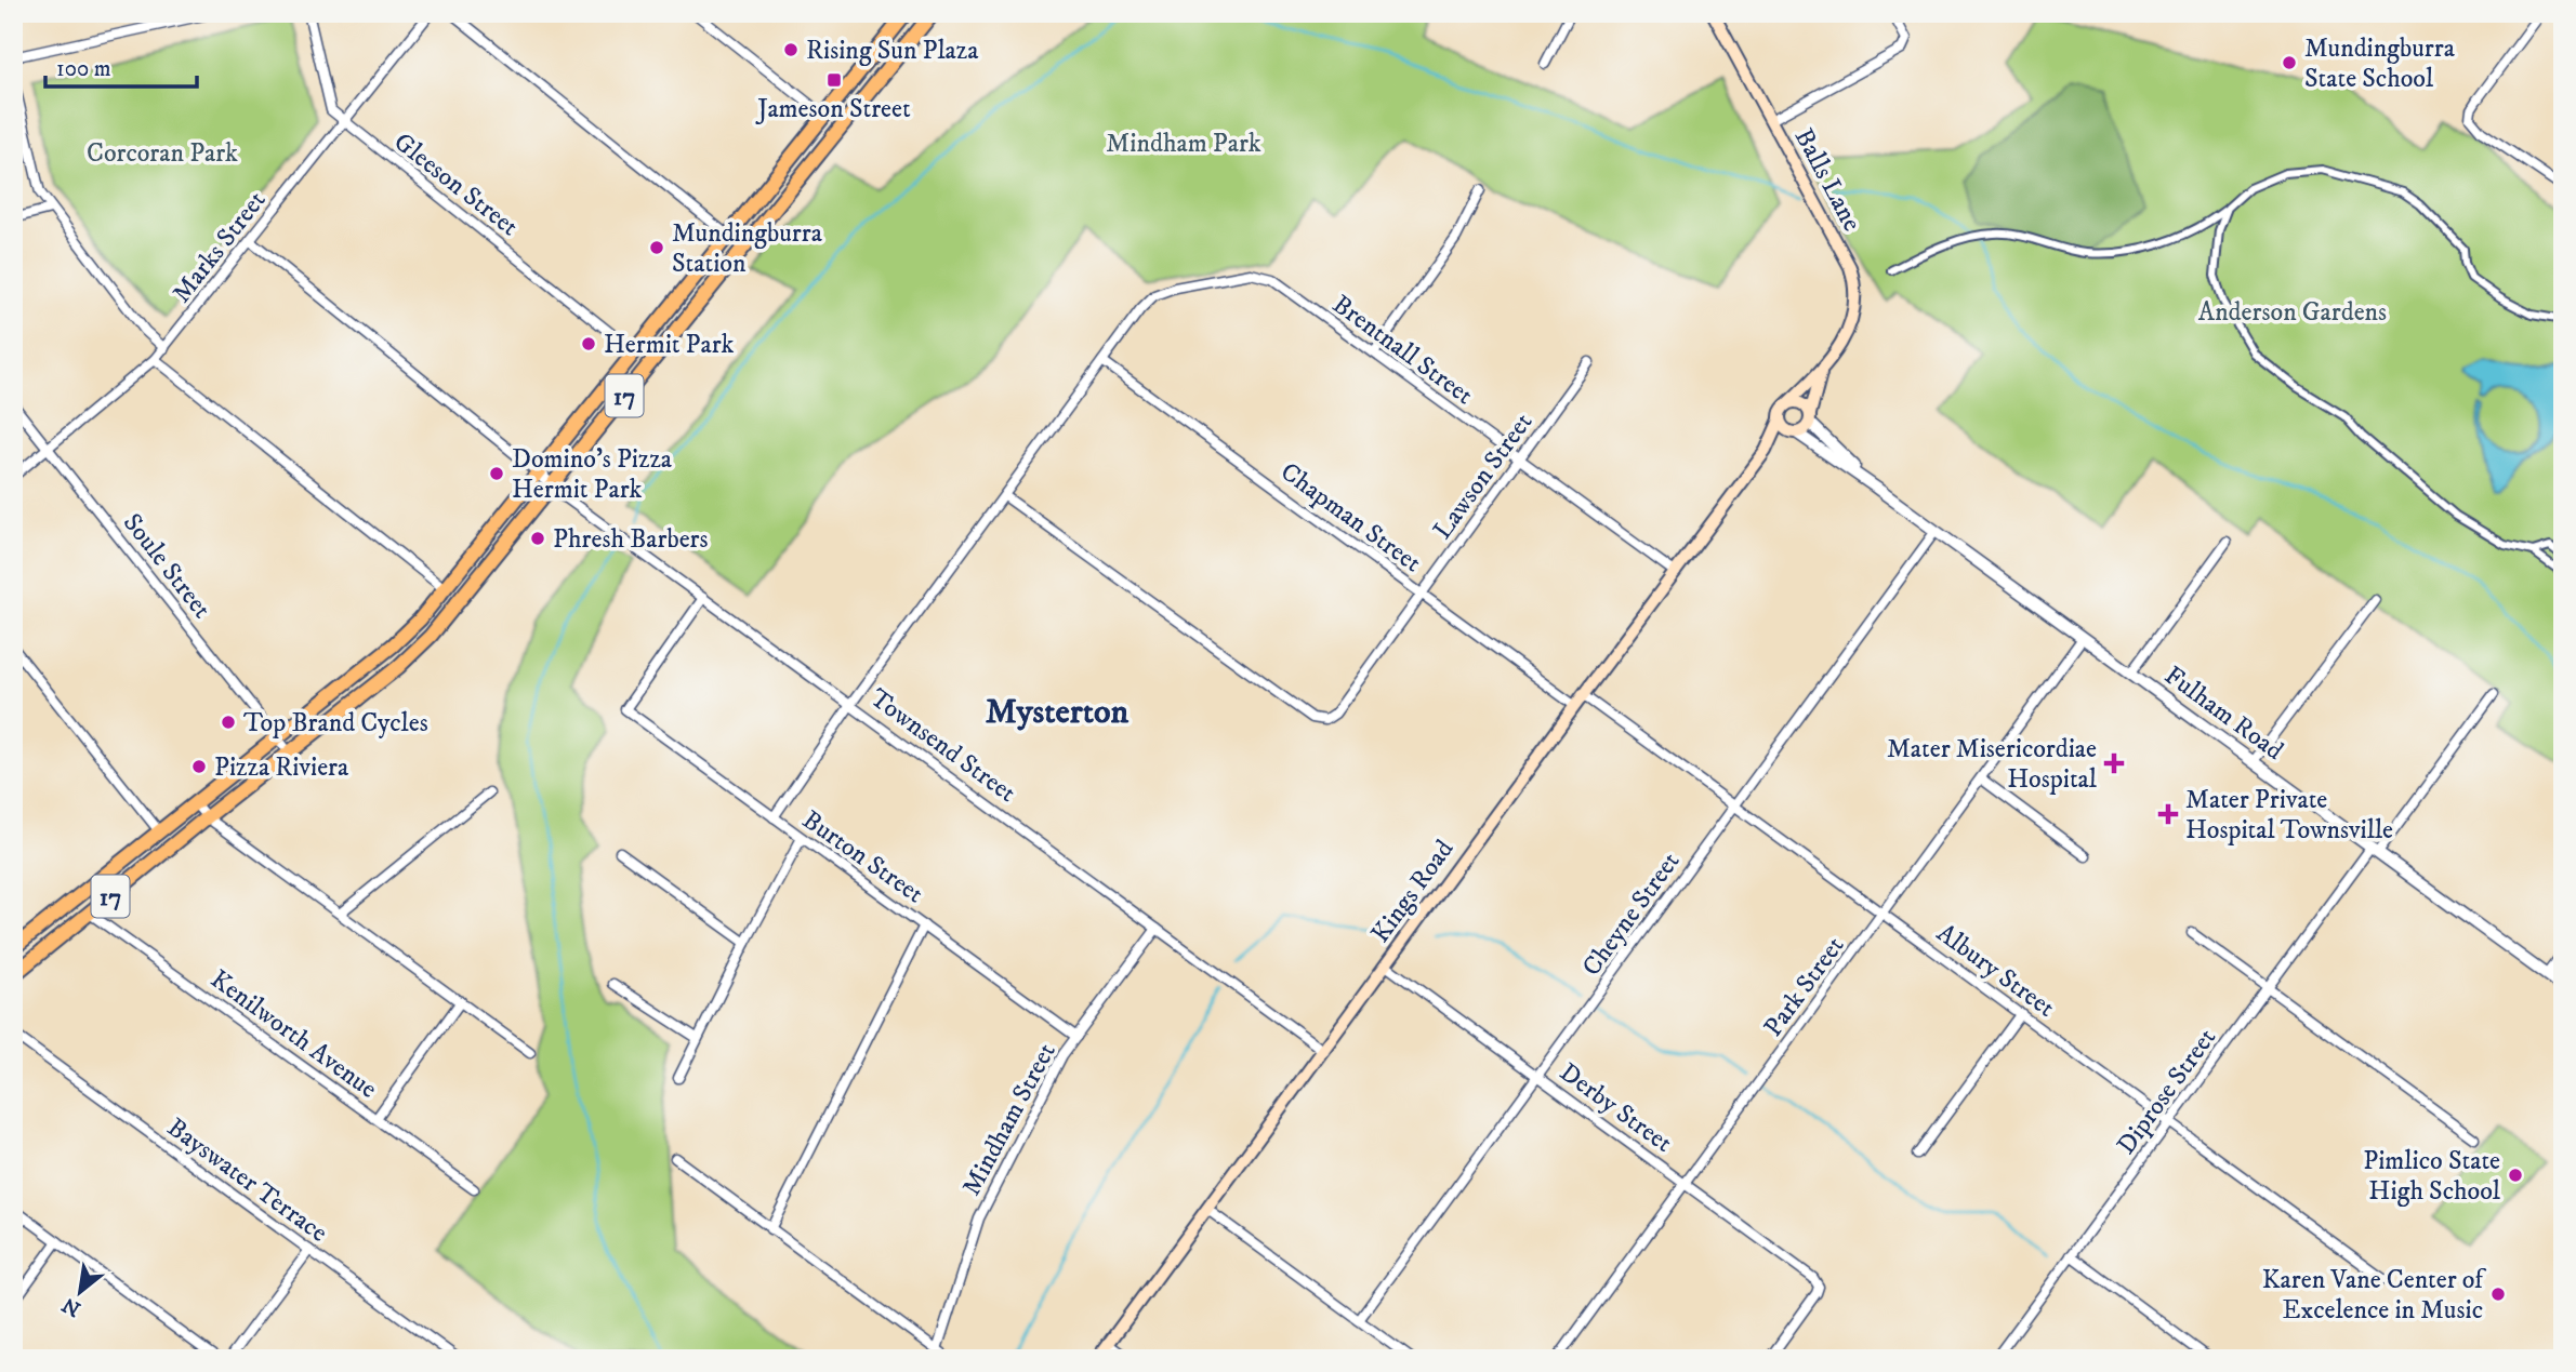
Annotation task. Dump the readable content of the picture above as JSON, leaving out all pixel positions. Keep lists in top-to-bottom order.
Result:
{
  "streets": {
    "main road": ["Balls Lane", "17", "Kings Road"],
    "street": [
      "Gleeson Street",
      "Marks Street",
      "Brentnall Street",
      "Lawson Street",
      "Chapman Street",
      "Soule Street",
      "Fulham Road",
      "Townsend Street",
      "Burton Street",
      "Cheyne Street",
      "Albury Street",
      "Park Street",
      "Kenilworth Avenue",
      "Diprose Street",
      "Derby Street",
      "Mindham Street",
      "Bayswater Terrace"
    ]
  },
  "crossings": [
    ["Balls Lane", "Fulham Road"],
    ["Balls Lane", "Kings Road"],
    ["Gleeson Street", "Marks Street"],
    ["Gleeson Street", "17"],
    ["Marks Street", "Soule Street"],
    ["Brentnall Street", "Lawson Street"],
    ["Brentnall Street", "Chapman Street"],
    ["Brentnall Street", "Townsend Street"],
    ["Brentnall Street", "Burton Street"],
    ["Brentnall Street", "Kings Road"],
    ["17", "Soule Street"],
    ["17", "Townsend Street"],
    ["17", "Kenilworth Avenue"],
    ["Lawson Street", "Chapman Street"],
    ["Chapman Street", "Kings Road"],
    ["Fulham Road", "Kings Road"],
    ["Fulham Road", "Cheyne Street"],
    ["Fulham Road", "Park Street"],
    ["Fulham Road", "Diprose Street"],
    ["Townsend Street", "Burton Street"],
    ["Townsend Street", "Kings Road"],
    ["Townsend Street", "Mindham Street"],
    ["Burton Street", "Mindham Street"],
    ["Kings Road", "Albury Street"],
    ["Kings Road", "Derby Street"],
    ["Cheyne Street", "Albury Street"],
    ["Cheyne Street", "Derby Street"],
    ["Albury Street", "Park Street"],
    ["Albury Street", "Diprose Street"],
    ["Park Street", "Derby Street"]
  ],
  "districts": ["Mysterton"],
  "parks": ["Mindham Park", "Corcoran Park", "Anderson Gardens"],
  "places": {
    "other": [
      "Rising Sun Plaza",
      "Mundingburra State School",
      "Mundingburra Station",
      "Hermit Park",
      "Domino's Pizza Hermit Park",
      "Phresh Barbers",
      "Top Brand Cycles",
      "Pizza Riviera",
      "Pimlico State High School",
      "Karen Vane Center of Excelence in Music"
    ],
    "transit": ["Jameson Street"],
    "health": ["Mater Misericordiae Hospital", "Mater Private Hospital Townsville"]
  },
  "scale_bar": "100 m",
  "north": "bottom left"
}
